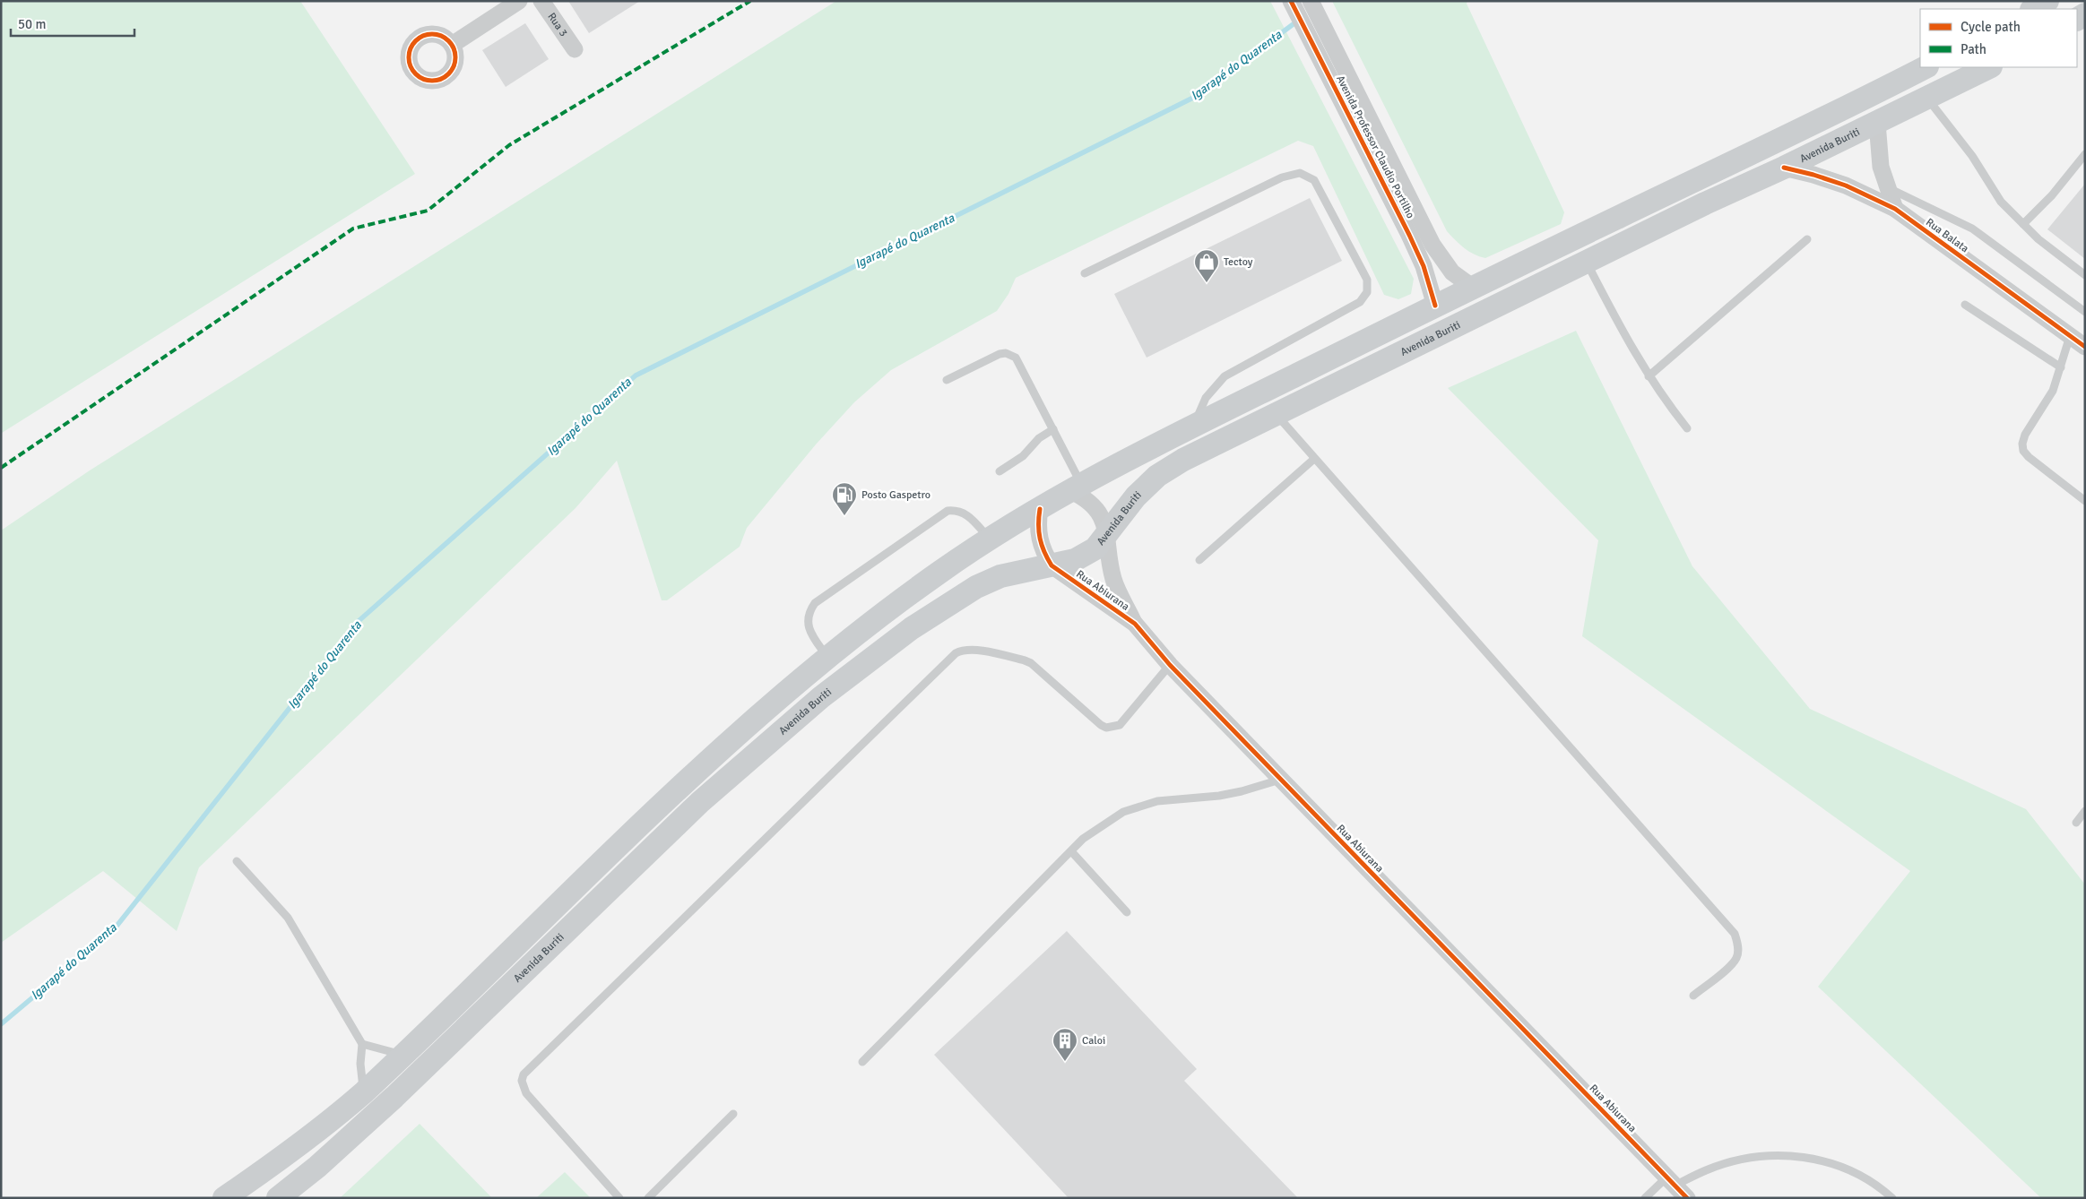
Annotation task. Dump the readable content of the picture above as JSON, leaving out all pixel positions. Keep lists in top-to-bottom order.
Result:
{
  "streets": {
    "main road": ["Avenida Buriti"],
    "street": [
      "Rua 3",
      "Avenida Professor Claudio Portilho",
      "Rua Balata",
      "Rua Abiurana"
    ]
  },
  "crossings": [
    ["Avenida Buriti", "Rua Balata"],
    ["Avenida Buriti", "Rua Abiurana"]
  ],
  "water": ["Igarapé do Quarenta"],
  "places": {
    "shop": ["Tectoy"],
    "fuel station": ["Posto Gaspetro"],
    "building": ["Caloi"]
  },
  "legend": ["Cycle path", "Path"],
  "scale_bar": "50 m"
}
